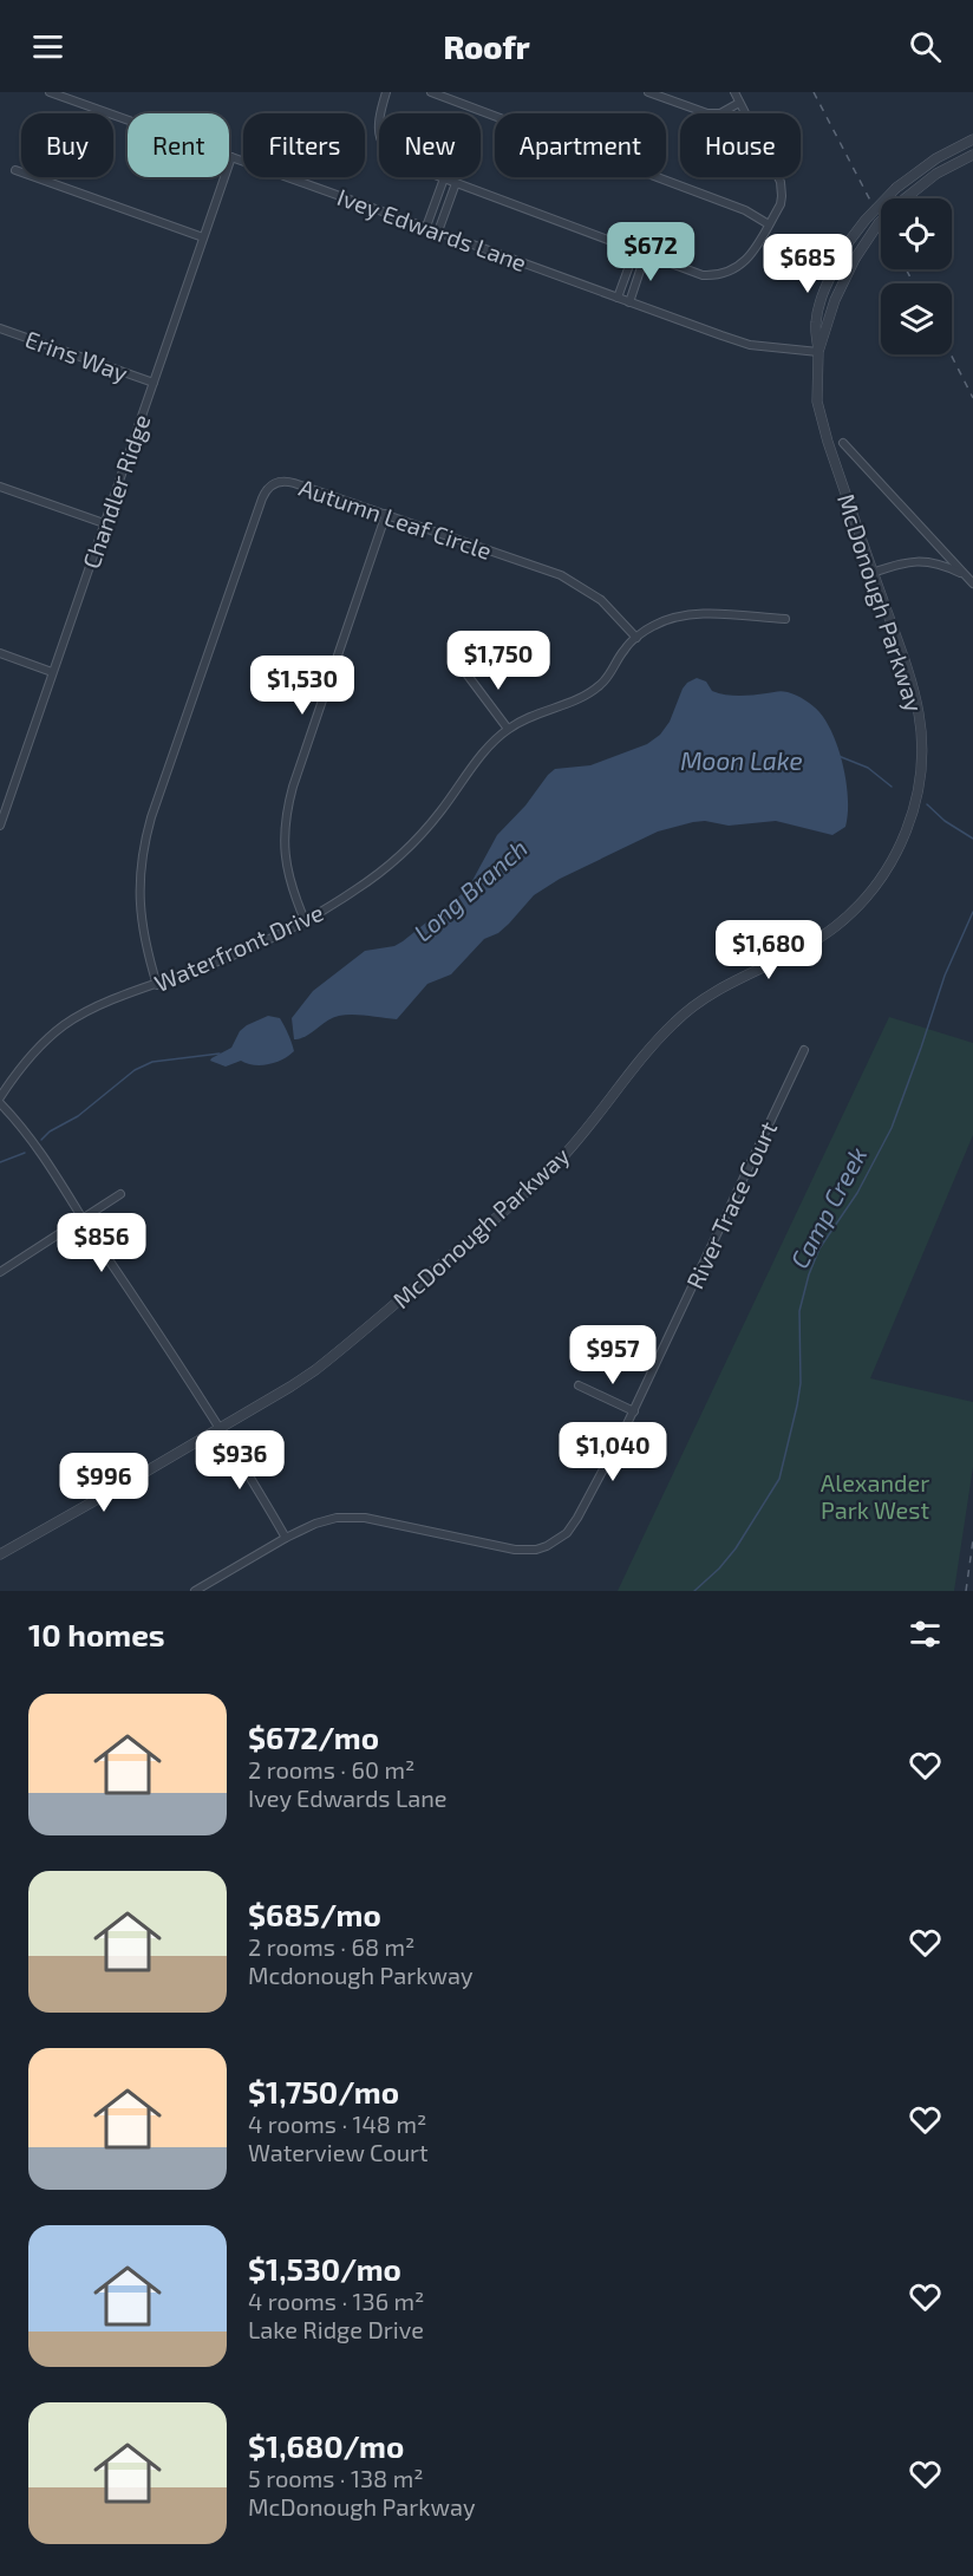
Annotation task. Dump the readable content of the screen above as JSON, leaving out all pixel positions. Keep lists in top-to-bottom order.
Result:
{
  "streets": {
    "street": [
      "Ivey Edwards Lane",
      "Erins Way",
      "Chandler Ridge",
      "Autumn Leaf Circle",
      "McDonough Parkway",
      "Waterfront Drive",
      "River Trace Court"
    ]
  },
  "crossings": [
    ["Ivey Edwards Lane", "Chandler Ridge"],
    ["Ivey Edwards Lane", "McDonough Parkway"],
    ["Erins Way", "Chandler Ridge"],
    ["Autumn Leaf Circle", "Waterfront Drive"]
  ],
  "water": ["Moon Lake", "Long Branch", "Camp Creek"],
  "parks": ["Alexander Park West"],
  "page": {
    "header": "Roofr",
    "chip": [
      "Buy",
      "Rent",
      "Filters",
      "New",
      "Apartment",
      "House"
    ],
    "price": [
      "$672",
      "$685",
      "$1,750",
      "$1,530",
      "$1,680",
      "$856",
      "$957",
      "$1,040",
      "$936",
      "$996"
    ],
    "heading": "10 homes",
    "list": [
      {
        "name": "$672/mo",
        "note": "2 rooms · 60 m² · Ivey Edwards Lane"
      },
      {
        "name": "$685/mo",
        "note": "2 rooms · 68 m² · Mcdonough Parkway"
      },
      {
        "name": "$1,750/mo",
        "note": "4 rooms · 148 m² · Waterview Court"
      },
      {
        "name": "$1,530/mo",
        "note": "4 rooms · 136 m² · Lake Ridge Drive"
      },
      {
        "name": "$1,680/mo",
        "note": "5 rooms · 138 m² · McDonough Parkway"
      }
    ]
  }
}
